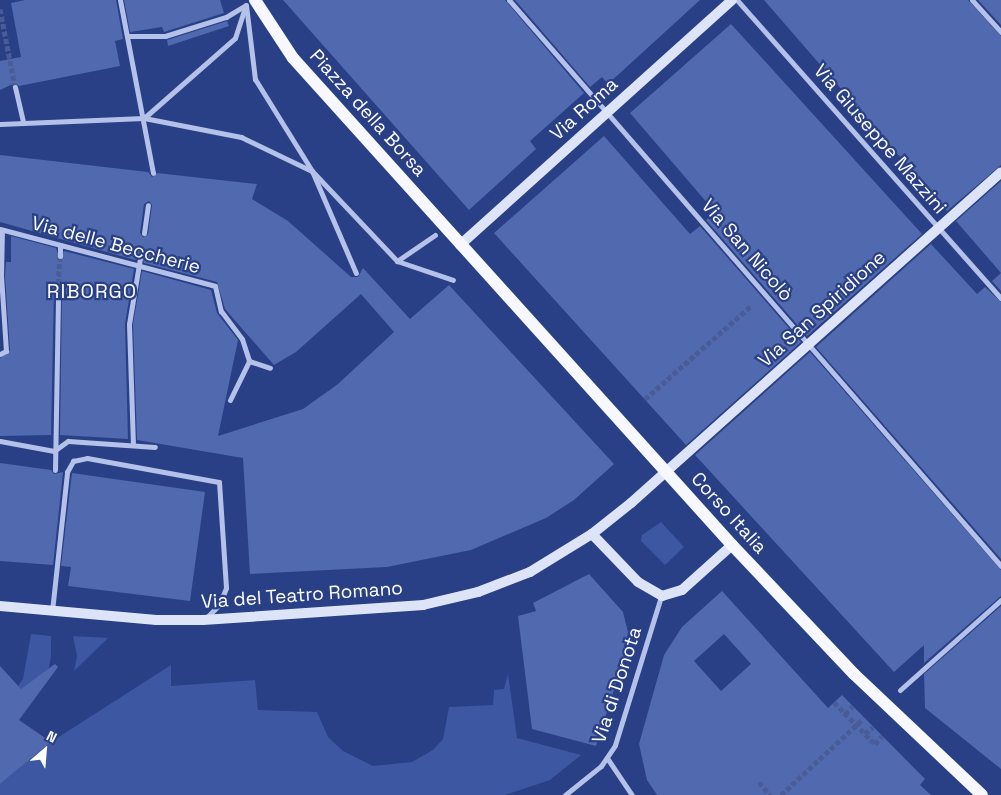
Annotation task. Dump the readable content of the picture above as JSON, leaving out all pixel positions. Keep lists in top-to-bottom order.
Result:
{
  "streets": {
    "main road": [
      "Via Roma",
      "Piazza della Borsa",
      "Via San Spiridione",
      "Corso Italia",
      "Via del Teatro Romano"
    ],
    "street": [
      "Via Giuseppe Mazzini",
      "Via delle Beccherie",
      "Via San Nicolò",
      "Via di Donota"
    ]
  },
  "crossings": [
    ["Via Roma", "Piazza della Borsa"],
    ["Via Roma", "Via San Nicolò"],
    ["Via Roma", "Corso Italia"],
    ["Piazza della Borsa", "Corso Italia"],
    ["Via Giuseppe Mazzini", "Via San Spiridione"],
    ["Via San Nicolò", "Via San Spiridione"],
    ["Via San Spiridione", "Corso Italia"],
    ["Via San Spiridione", "Via del Teatro Romano"]
  ],
  "districts": ["RIBORGO"],
  "north": "top right"
}
